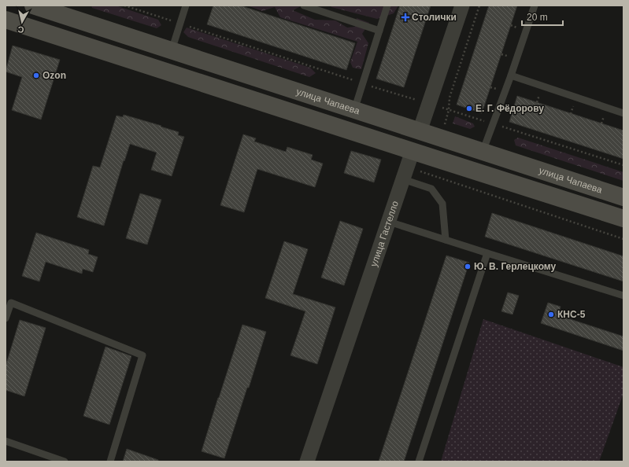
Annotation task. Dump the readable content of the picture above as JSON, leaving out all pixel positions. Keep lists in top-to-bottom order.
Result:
{
  "streets": {
    "street": ["улица Чапаева", "улица Гастелло"]
  },
  "crossings": [
    ["улица Чапаева", "улица Гастелло"]
  ],
  "places": {
    "health": ["Столички"],
    "other": [
      "Ozon",
      "Е. Г. Фёдорову",
      "Ю. В. Герлецкому",
      "КНС-5"
    ]
  },
  "scale_bar": "20 m",
  "north": "bottom"
}
